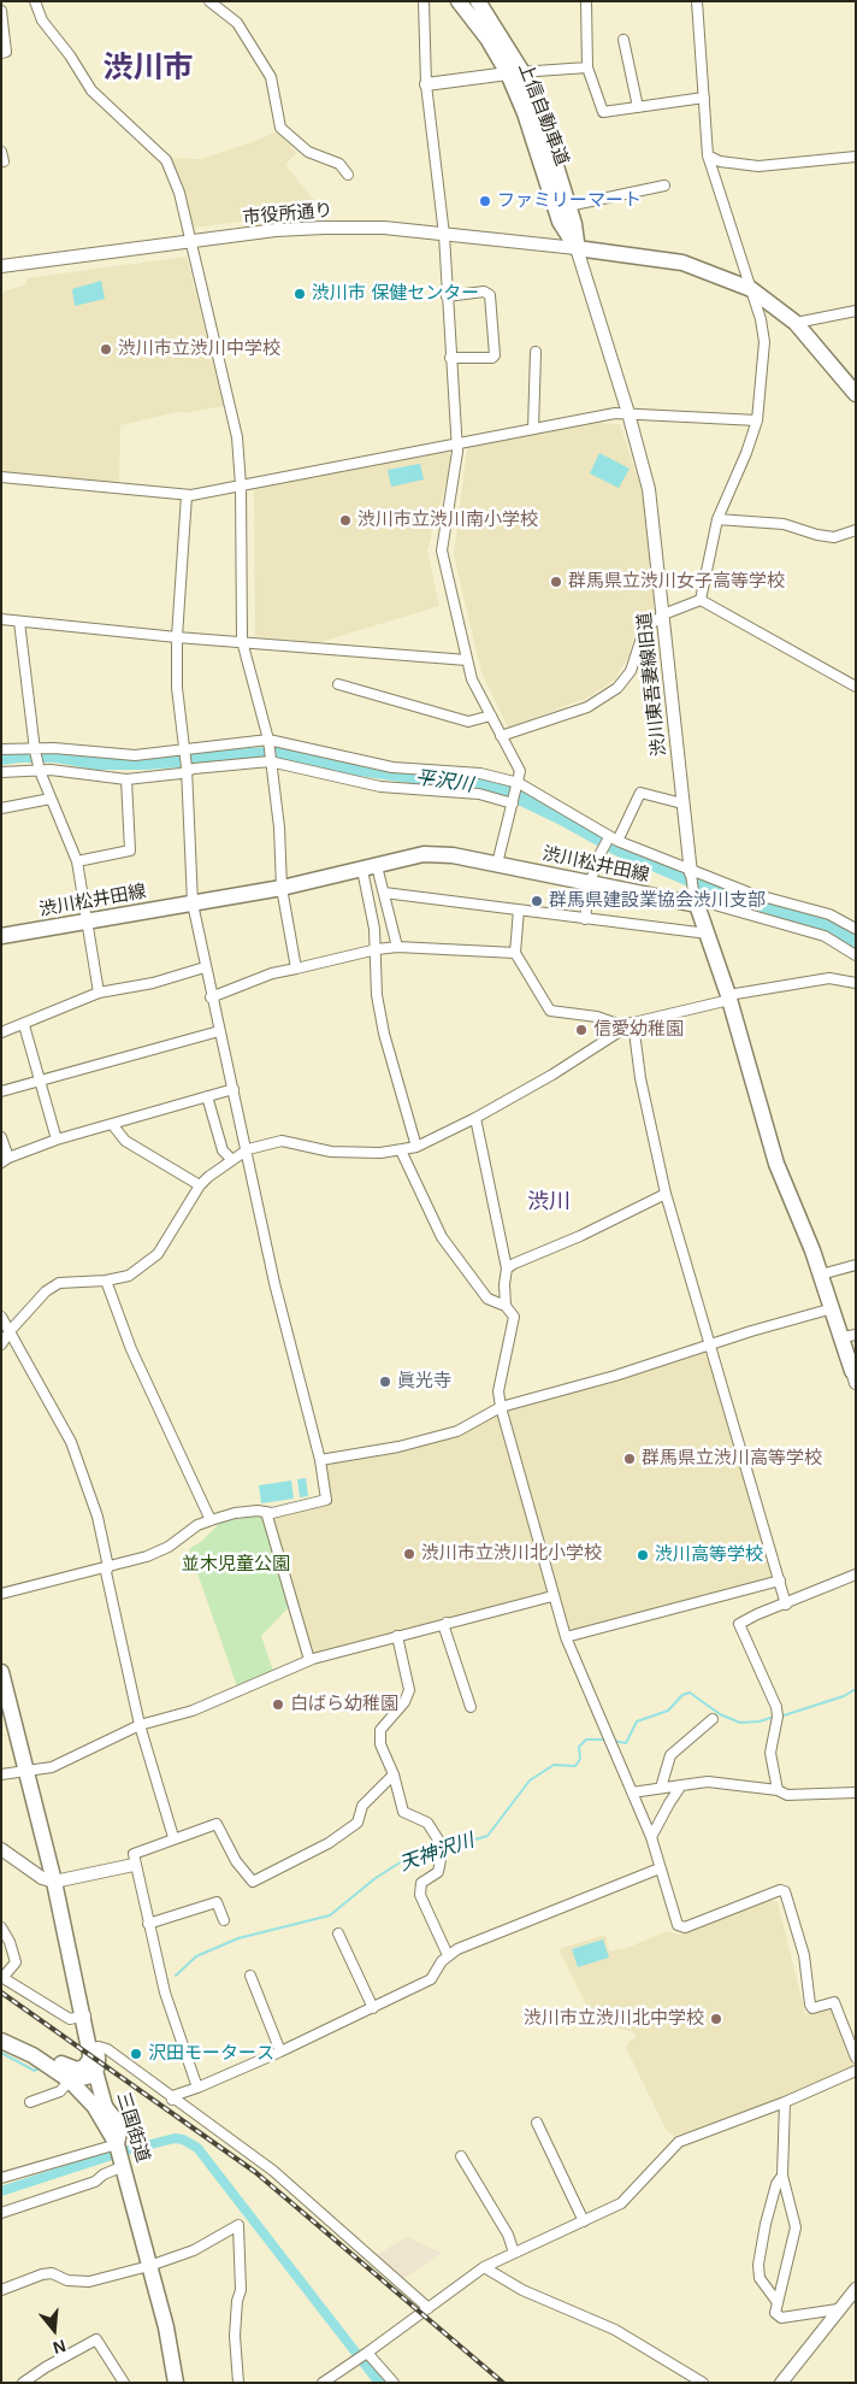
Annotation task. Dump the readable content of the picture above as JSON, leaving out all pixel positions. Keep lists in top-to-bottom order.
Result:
{
  "streets": {
    "main road": ["上信自動車道", "渋川松井田線", "三国街道"],
    "street": ["市役所通り", "渋川東吾妻線旧道"]
  },
  "crossings": [
    ["上信自動車道", "市役所通り"],
    ["上信自動車道", "渋川東吾妻線旧道"],
    ["市役所通り", "渋川東吾妻線旧道"]
  ],
  "districts": ["渋川市", "渋川"],
  "water": ["平沢川", "天神沢川"],
  "parks": ["並木児童公園"],
  "places": [
    "ファミリーマート",
    "渋川市 保健センター",
    "渋川市立渋川中学校",
    "渋川市立渋川南小学校",
    "群馬県立渋川女子高等学校",
    "群馬県建設業協会渋川支部",
    "信愛幼稚園",
    "眞光寺",
    "群馬県立渋川高等学校",
    "渋川市立渋川北小学校",
    "渋川高等学校",
    "白ばら幼稚園",
    "渋川市立渋川北中学校",
    "沢田モータース"
  ],
  "north": "bottom"
}
